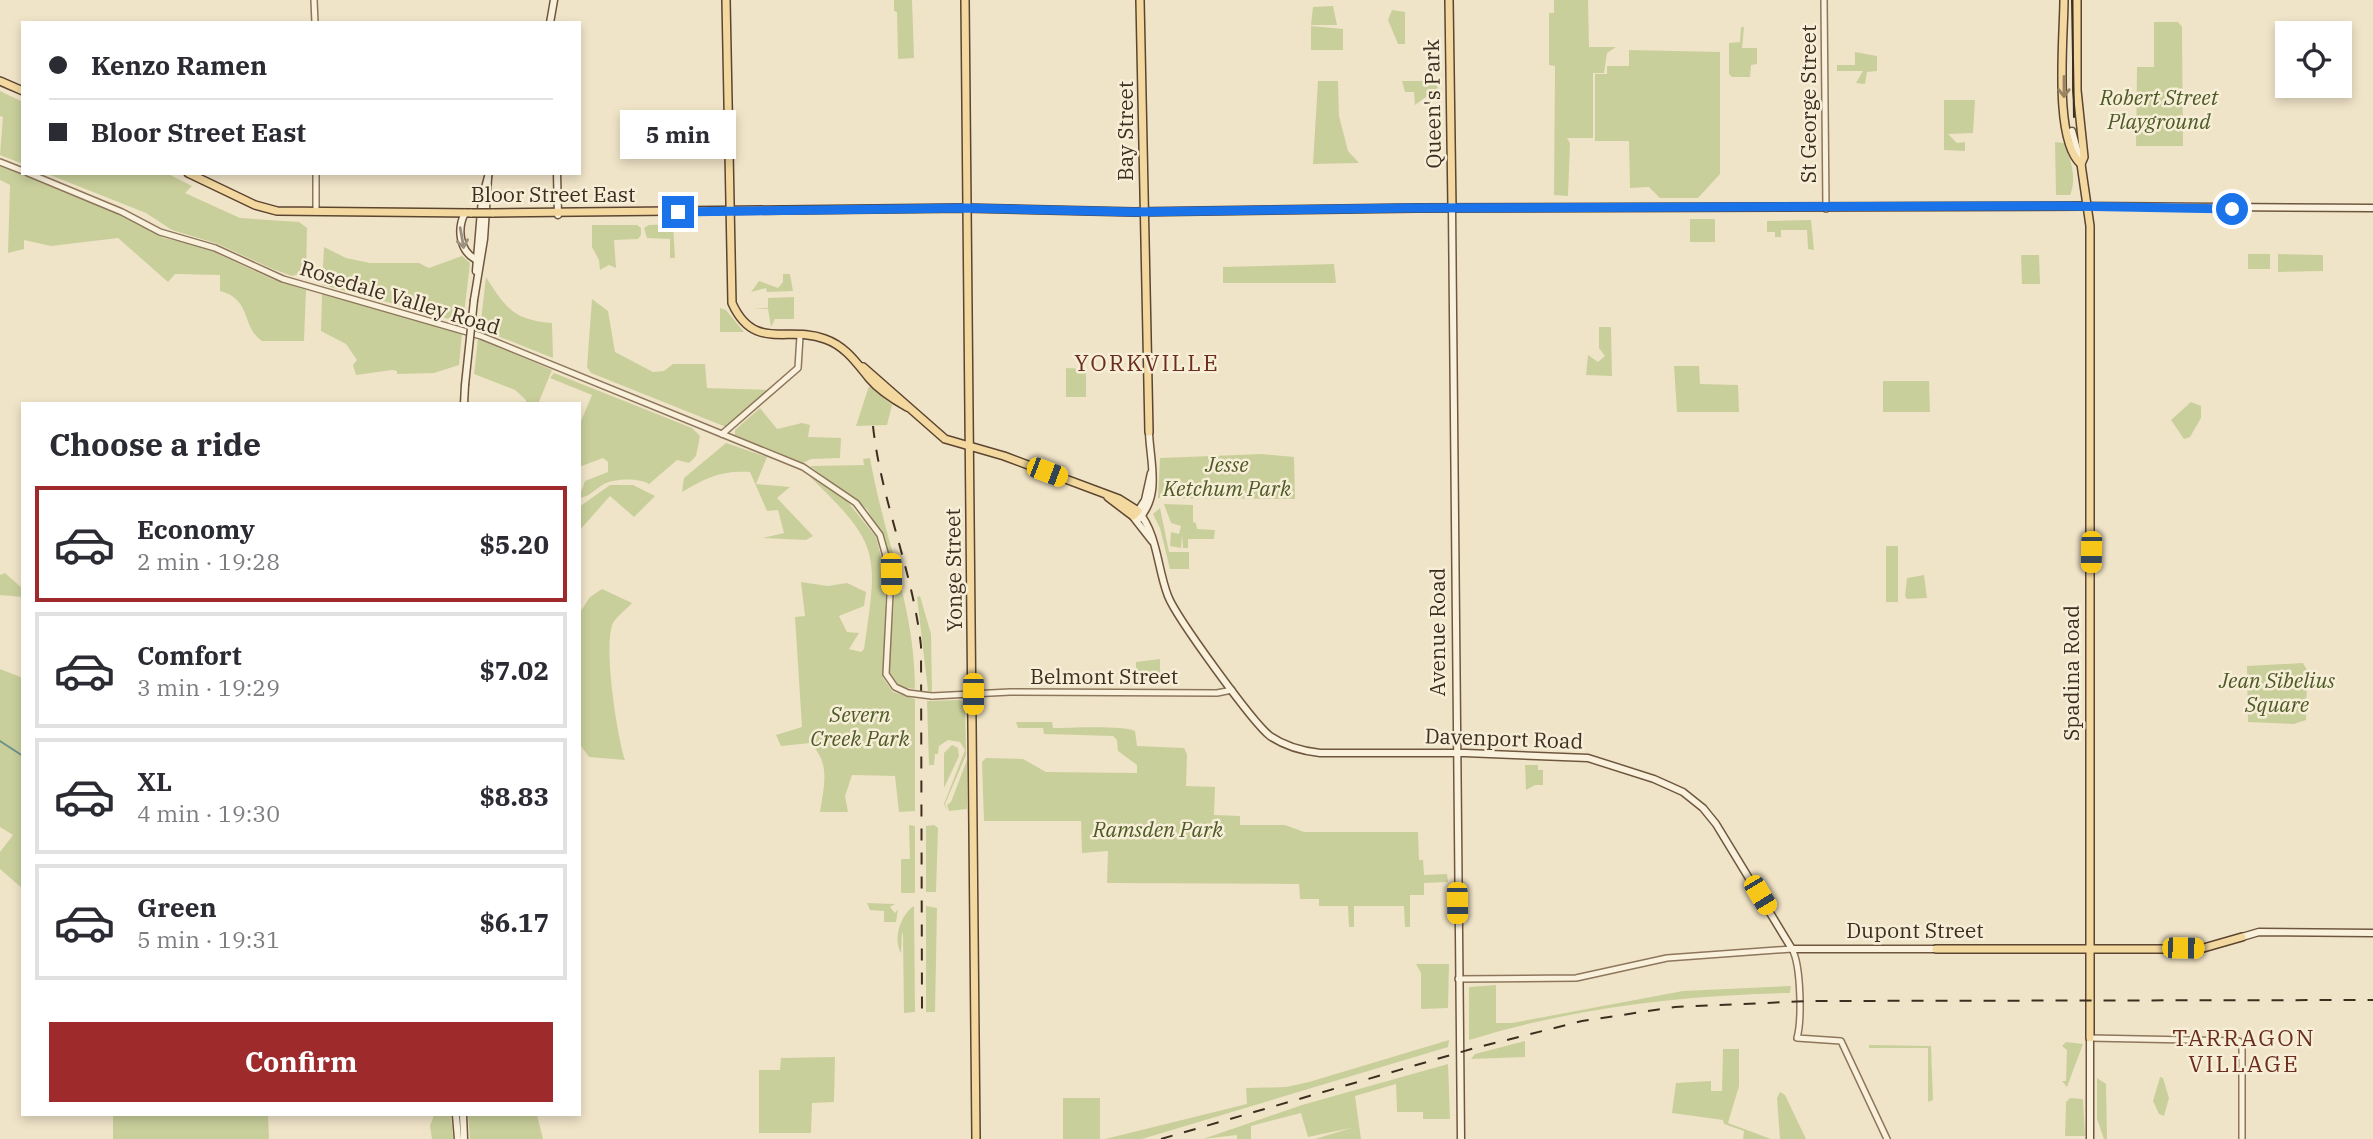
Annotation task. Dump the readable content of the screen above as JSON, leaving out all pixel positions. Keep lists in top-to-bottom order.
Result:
{
  "streets": {
    "main road": [
      "Queen's Park",
      "Bay Street",
      "Bloor Street East",
      "Yonge Street",
      "Avenue Road",
      "Spadina Road",
      "Davenport Road",
      "Dupont Street"
    ],
    "street": ["St George Street", "Rosedale Valley Road", "Belmont Street"]
  },
  "crossings": [
    ["Queen's Park", "Bloor Street East"],
    ["Queen's Park", "Avenue Road"],
    ["St George Street", "Bloor Street East"],
    ["Bay Street", "Bloor Street East"],
    ["Bay Street", "Davenport Road"],
    ["Bloor Street East", "Yonge Street"],
    ["Bloor Street East", "Avenue Road"],
    ["Bloor Street East", "Spadina Road"],
    ["Bloor Street East", "Davenport Road"],
    ["Rosedale Valley Road", "Belmont Street"],
    ["Yonge Street", "Belmont Street"],
    ["Yonge Street", "Davenport Road"],
    ["Avenue Road", "Davenport Road"],
    ["Avenue Road", "Dupont Street"],
    ["Spadina Road", "Dupont Street"],
    ["Belmont Street", "Davenport Road"],
    ["Davenport Road", "Dupont Street"]
  ],
  "districts": ["YORKVILLE", "TARRAGON VILLAGE"],
  "parks": [
    "Robert Street Playground",
    "Jesse Ketchum Park",
    "Jean Sibelius Square",
    "Severn Creek Park",
    "Ramsden Park"
  ],
  "page": {
    "banner": ["Kenzo Ramen", "Bloor Street East"],
    "bubble": "5 min",
    "heading": "Choose a ride",
    "list": [
      {
        "name": "Economy",
        "note": "2 min · 19:28",
        "value": "$5.20"
      },
      {
        "name": "Comfort",
        "note": "3 min · 19:29",
        "value": "$7.02"
      },
      {
        "name": "XL",
        "note": "4 min · 19:30",
        "value": "$8.83"
      },
      {
        "name": "Green",
        "note": "5 min · 19:31",
        "value": "$6.17"
      }
    ],
    "buttons": "Confirm"
  }
}
